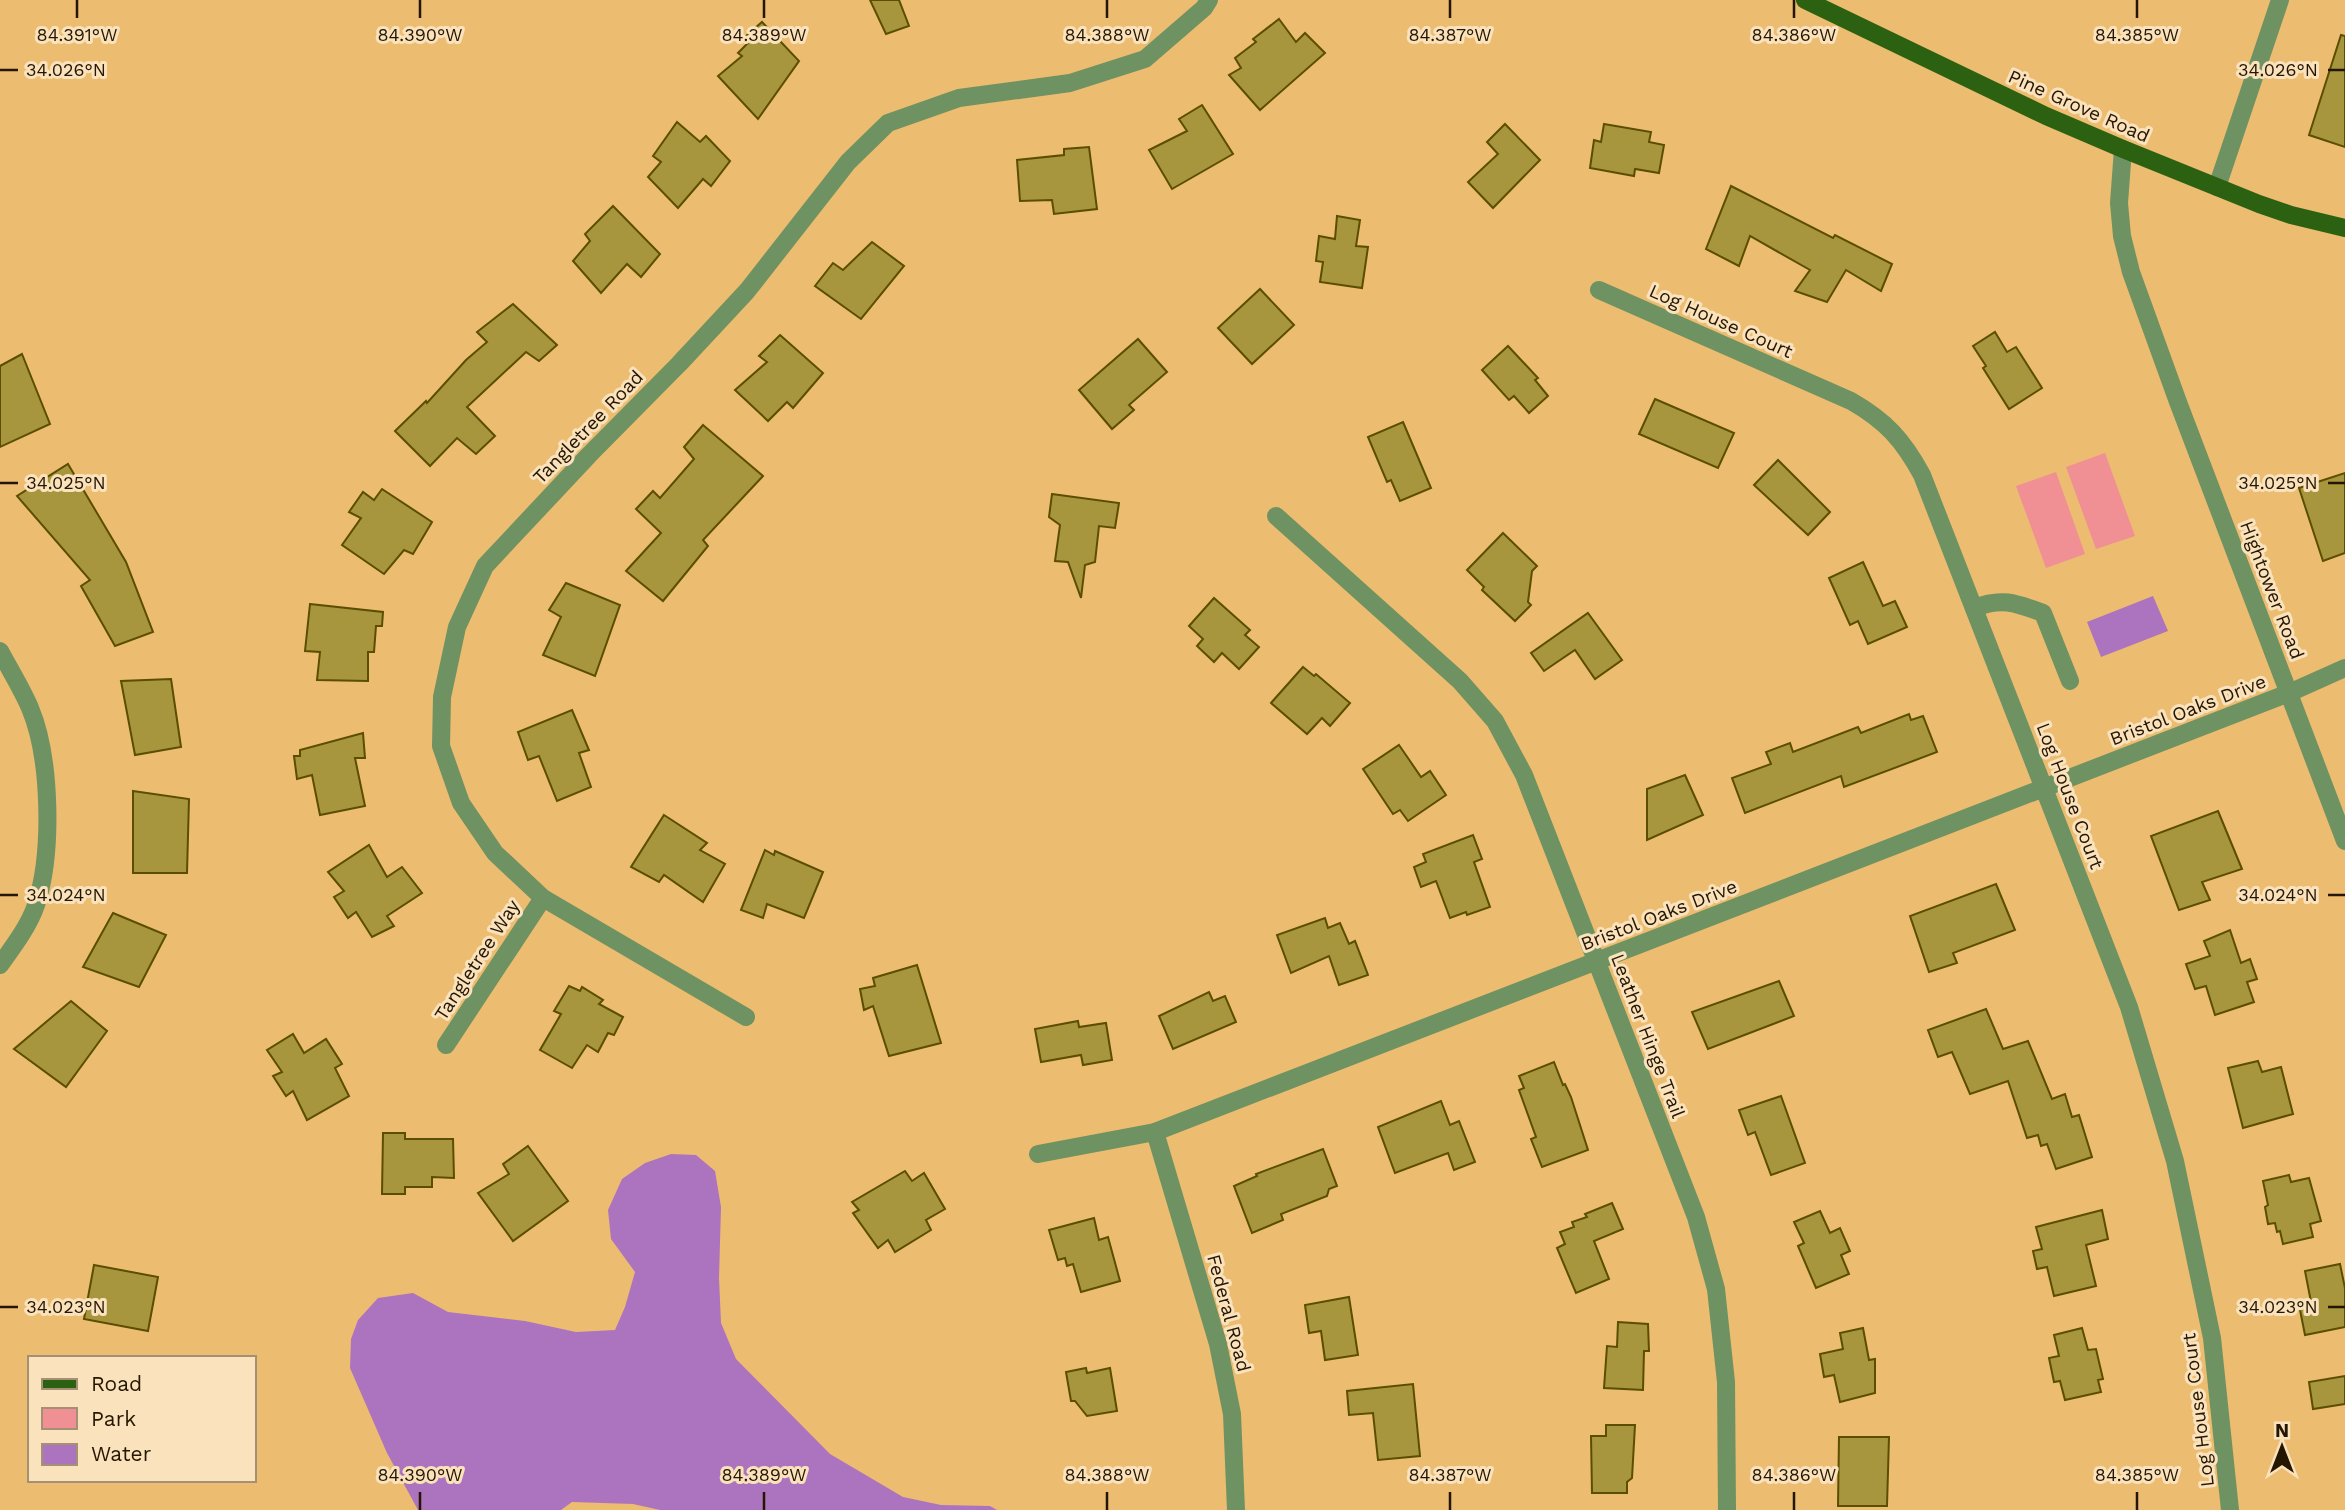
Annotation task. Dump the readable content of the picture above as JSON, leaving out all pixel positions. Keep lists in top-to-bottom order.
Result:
{
  "streets": {
    "main road": ["Pine Grove Road"],
    "street": [
      "Log House Court",
      "Tangletree Road",
      "Hightower Road",
      "Bristol Oaks Drive",
      "Tangletree Way",
      "Leather Hinge Trail",
      "Federal Road"
    ]
  },
  "crossings": [
    ["Pine Grove Road", "Hightower Road"],
    ["Log House Court", "Bristol Oaks Drive"],
    ["Tangletree Road", "Tangletree Way"],
    ["Hightower Road", "Bristol Oaks Drive"],
    ["Bristol Oaks Drive", "Leather Hinge Trail"],
    ["Bristol Oaks Drive", "Federal Road"]
  ],
  "legend": ["Road", "Park", "Water"],
  "north": "top",
  "coordinates": [
    "84.391°W",
    "84.390°W",
    "84.389°W",
    "84.388°W",
    "84.387°W",
    "84.386°W",
    "84.385°W",
    "34.026°N",
    "34.025°N",
    "34.024°N",
    "34.023°N"
  ]
}
